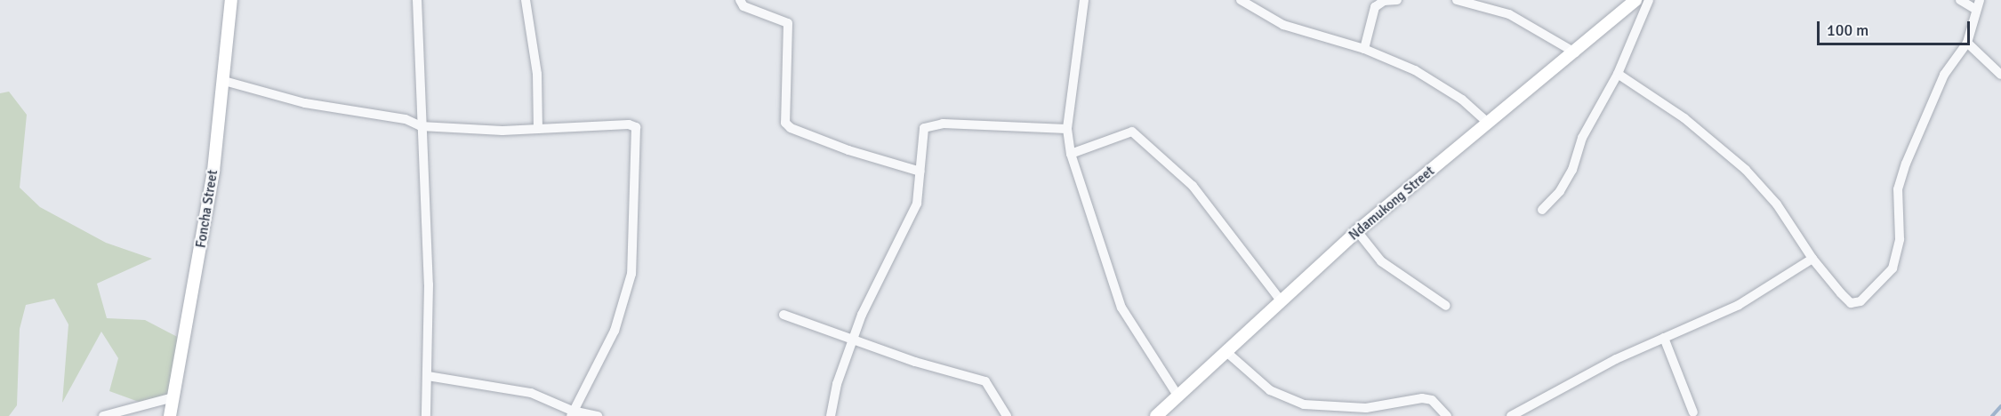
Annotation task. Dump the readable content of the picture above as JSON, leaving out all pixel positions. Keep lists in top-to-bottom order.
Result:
{
  "streets": {
    "main road": ["Ndamukong Street", "Foncha Street"]
  },
  "scale_bar": "100 m"
}
